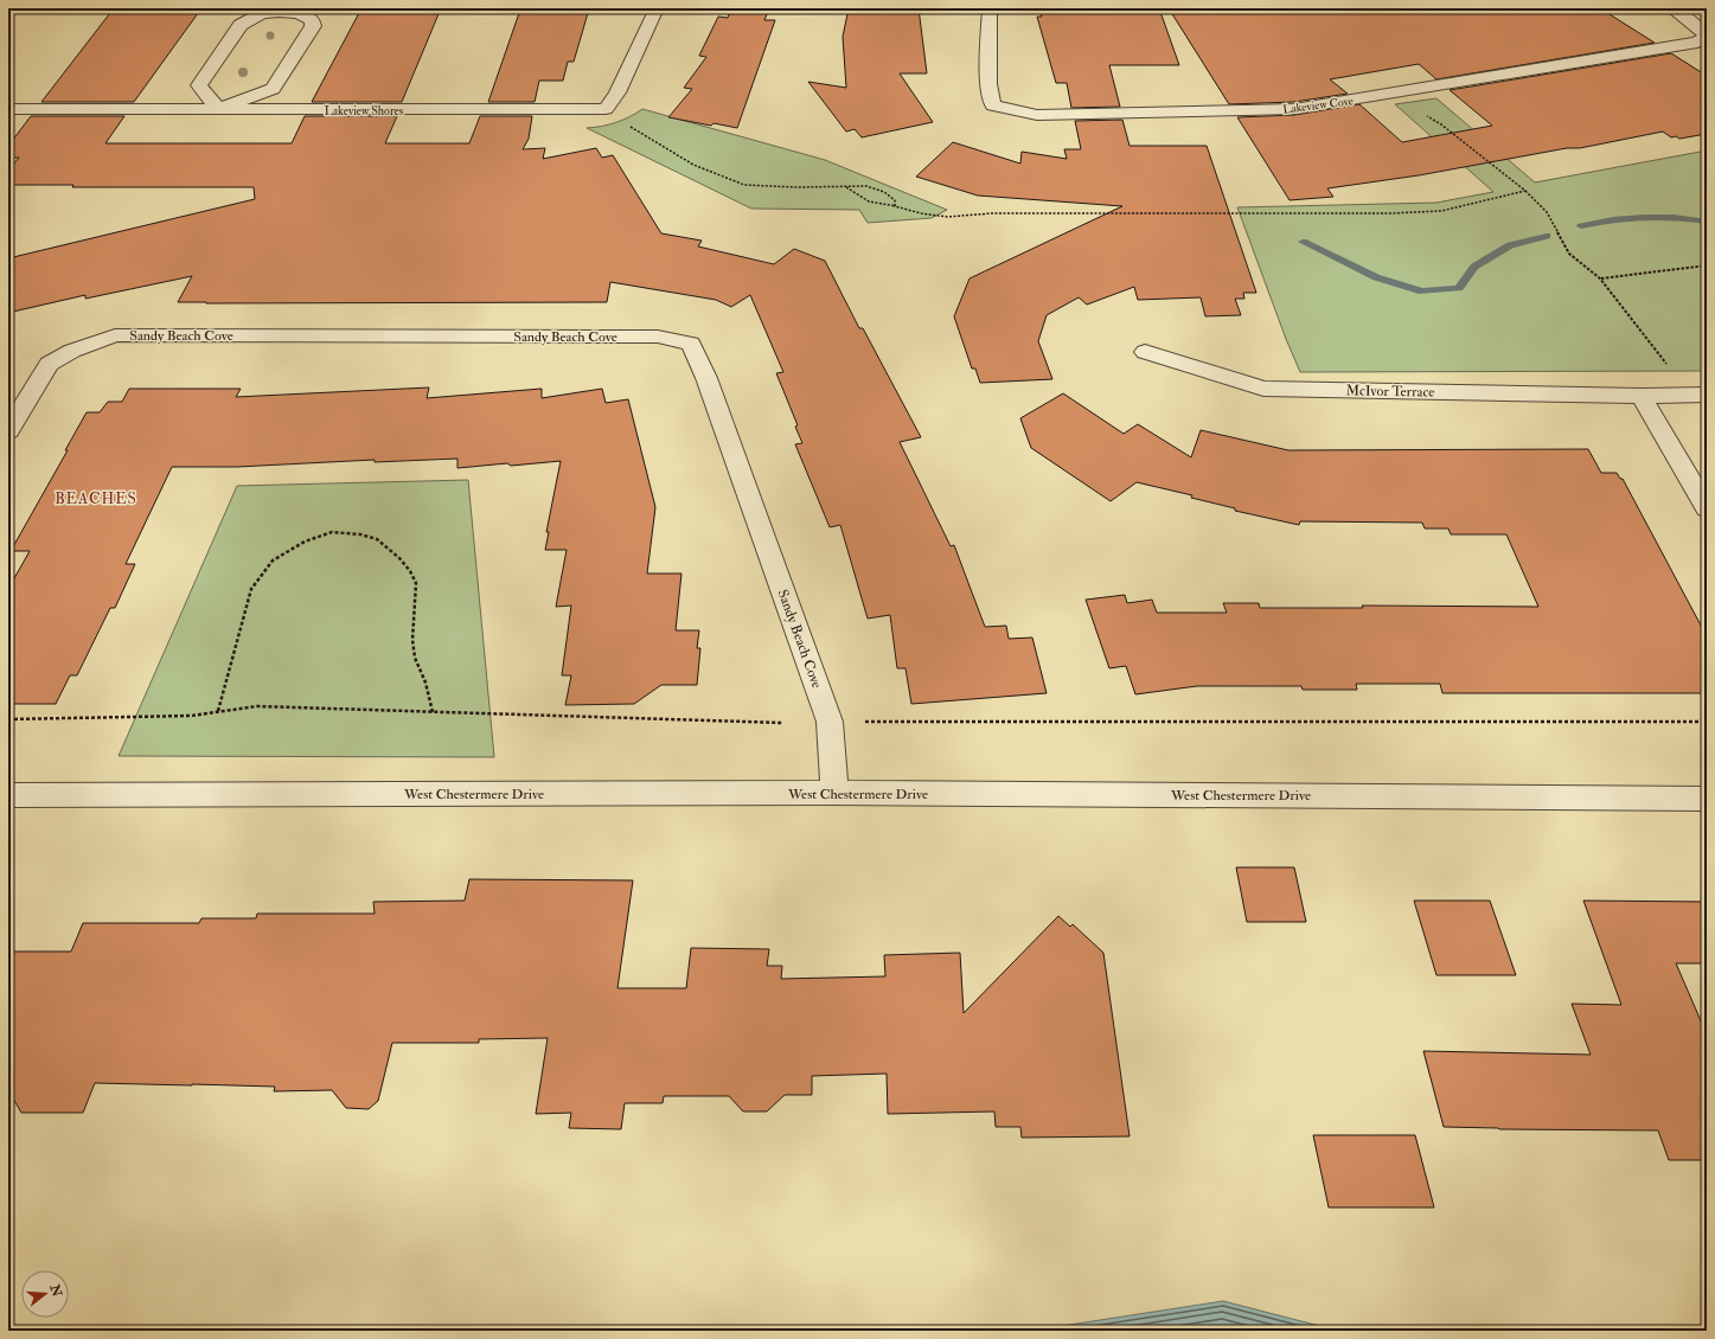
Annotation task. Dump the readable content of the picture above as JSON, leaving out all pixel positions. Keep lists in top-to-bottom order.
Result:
{
  "streets": {
    "street": [
      "Lakeview Cove",
      "Lakeview Shores",
      "Sandy Beach Cove",
      "McIvor Terrace",
      "West Chestermere Drive"
    ]
  },
  "crossings": [
    ["Sandy Beach Cove", "West Chestermere Drive"]
  ],
  "districts": ["BEACHES"],
  "north": "right"
}
